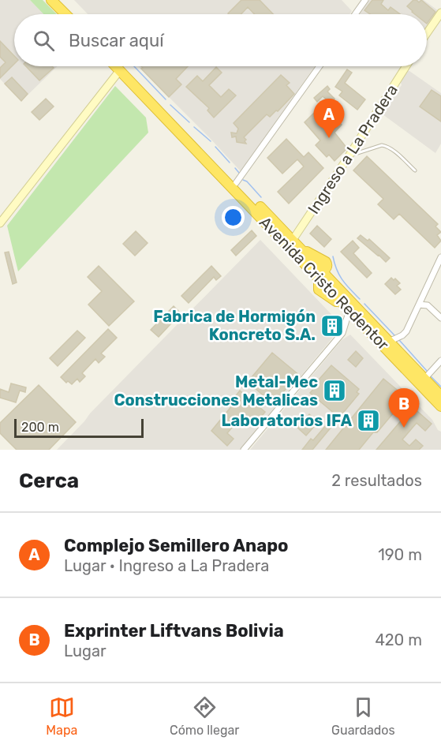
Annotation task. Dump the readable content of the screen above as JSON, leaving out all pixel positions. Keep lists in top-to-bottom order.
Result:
{
  "streets": {
    "highway": ["Avenida Cristo Redentor"],
    "street": ["Ingreso a La Pradera"]
  },
  "crossings": [
    ["Ingreso a La Pradera", "Avenida Cristo Redentor"]
  ],
  "places": {
    "building": ["Fabrica de Hormigón Koncreto S.A.", "Metal-Mec Construcciones Metalicas", "Laboratorios IFA"]
  },
  "scale_bar": "200 m",
  "page": {
    "search": "Buscar aquí",
    "pins": ["A", "B"],
    "scale": "200 m",
    "heading": ["Cerca", "2 resultados"],
    "list": [
      {
        "mark": "A",
        "name": "Complejo Semillero Anapo",
        "note": "Lugar · Ingreso a La Pradera",
        "value": "190 m"
      },
      {
        "mark": "B",
        "name": "Exprinter Liftvans Bolivia",
        "note": "Lugar",
        "value": "420 m"
      }
    ],
    "nav": ["Mapa", "Cómo llegar", "Guardados"]
  }
}
